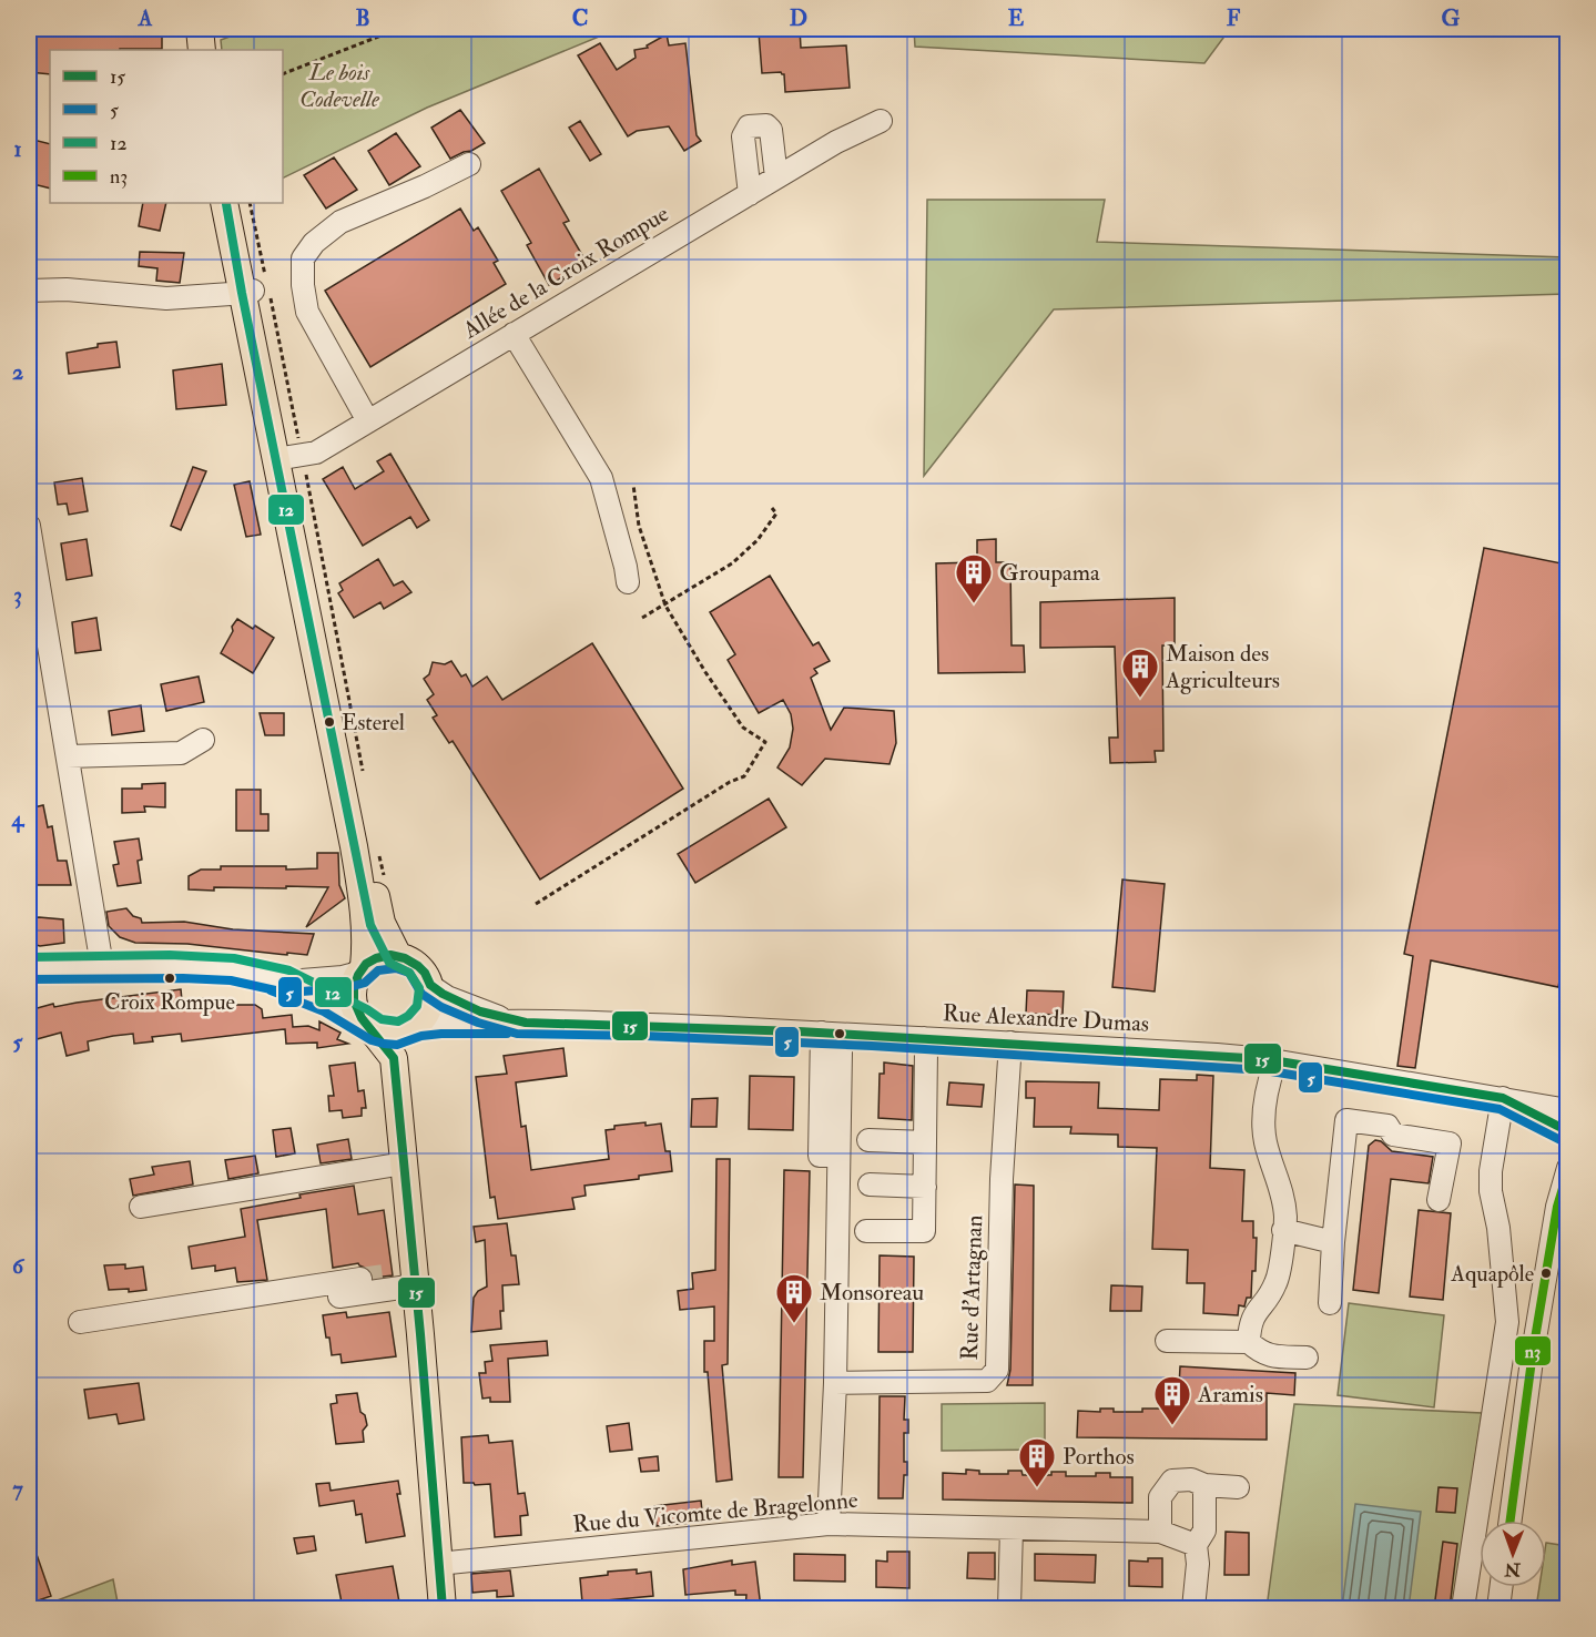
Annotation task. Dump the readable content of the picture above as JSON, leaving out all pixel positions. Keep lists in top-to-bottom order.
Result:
{
  "streets": {
    "street": [
      "Allée de la Croix Rompue",
      "Rue Alexandre Dumas",
      "Rue d'Artagnan",
      "Rue du Vicomte de Bragelonne"
    ]
  },
  "crossings": [
    ["Rue Alexandre Dumas", "Rue d'Artagnan"]
  ],
  "parks": ["Le bois Codevelle"],
  "places": {
    "building": [
      "Groupama",
      "Maison des Agriculteurs",
      "Monsoreau",
      "Aramis",
      "Porthos"
    ],
    "other": ["Esterel", "Croix Rompue", "Aquapôle"]
  },
  "lines": [
    "transit line 12",
    "transit line 15",
    "transit line 5",
    "transit line n3"
  ],
  "legend": [
    "15",
    "5",
    "12",
    "n3"
  ],
  "north": "bottom",
  "grid": {
    "columns": [
      "A",
      "B",
      "C",
      "D",
      "E",
      "F",
      "G"
    ],
    "rows": [
      "1",
      "2",
      "3",
      "4",
      "5",
      "6",
      "7"
    ]
  }
}
